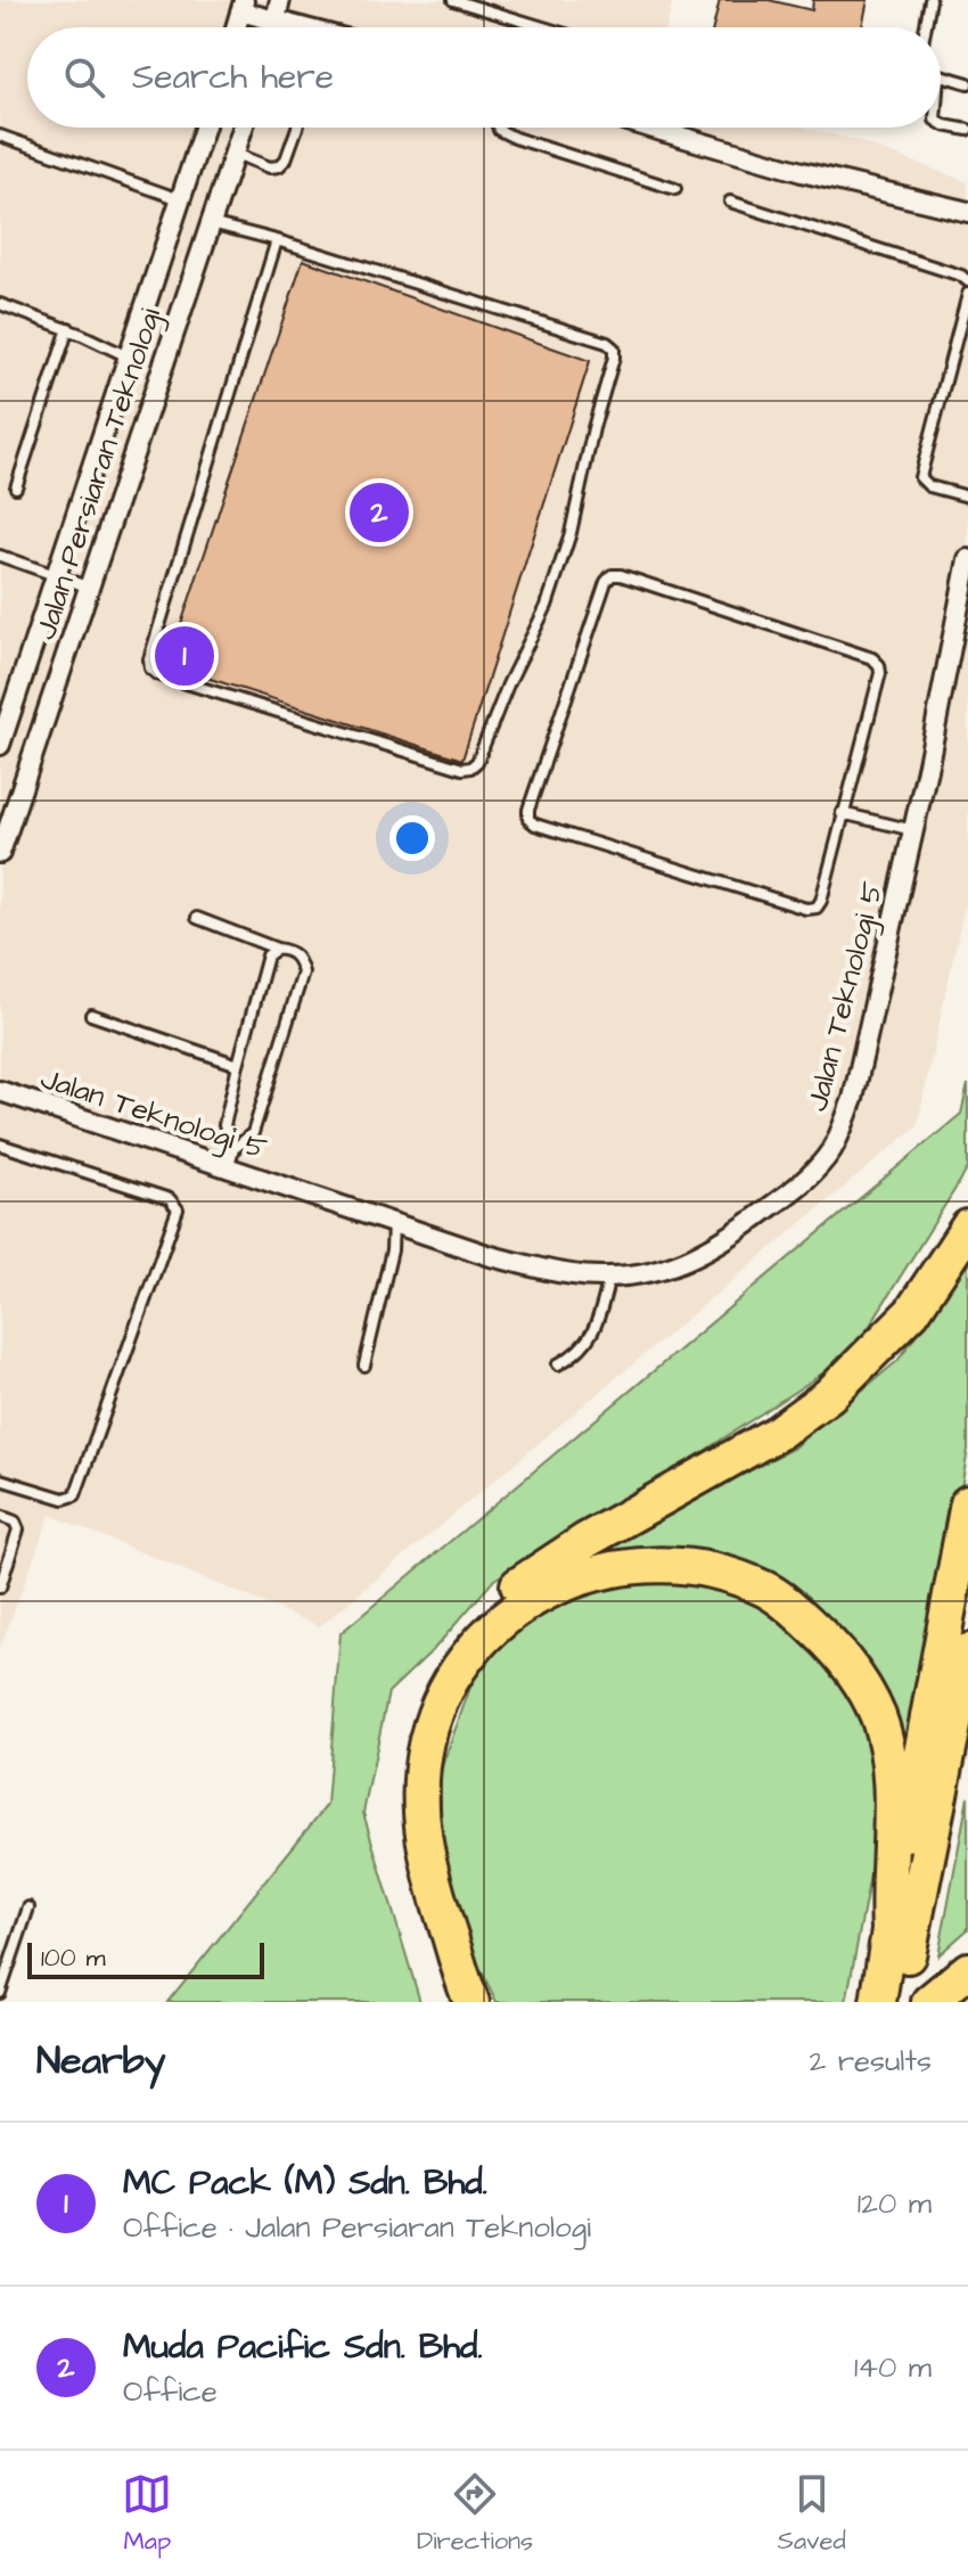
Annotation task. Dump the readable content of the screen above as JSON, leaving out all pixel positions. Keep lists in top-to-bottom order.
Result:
{
  "streets": {
    "street": ["Jalan Persiaran Teknologi", "Jalan Teknologi 5"]
  },
  "scale_bar": "100 m",
  "page": {
    "search": "Search here",
    "pins": ["2", "1"],
    "scale": "100 m",
    "heading": ["Nearby", "2 results"],
    "list": [
      {
        "mark": "1",
        "name": "MC Pack (M) Sdn. Bhd.",
        "note": "Office · Jalan Persiaran Teknologi",
        "value": "120 m"
      },
      {
        "mark": "2",
        "name": "Muda Pacific Sdn. Bhd.",
        "note": "Office",
        "value": "140 m"
      }
    ],
    "nav": ["Map", "Directions", "Saved"]
  }
}
